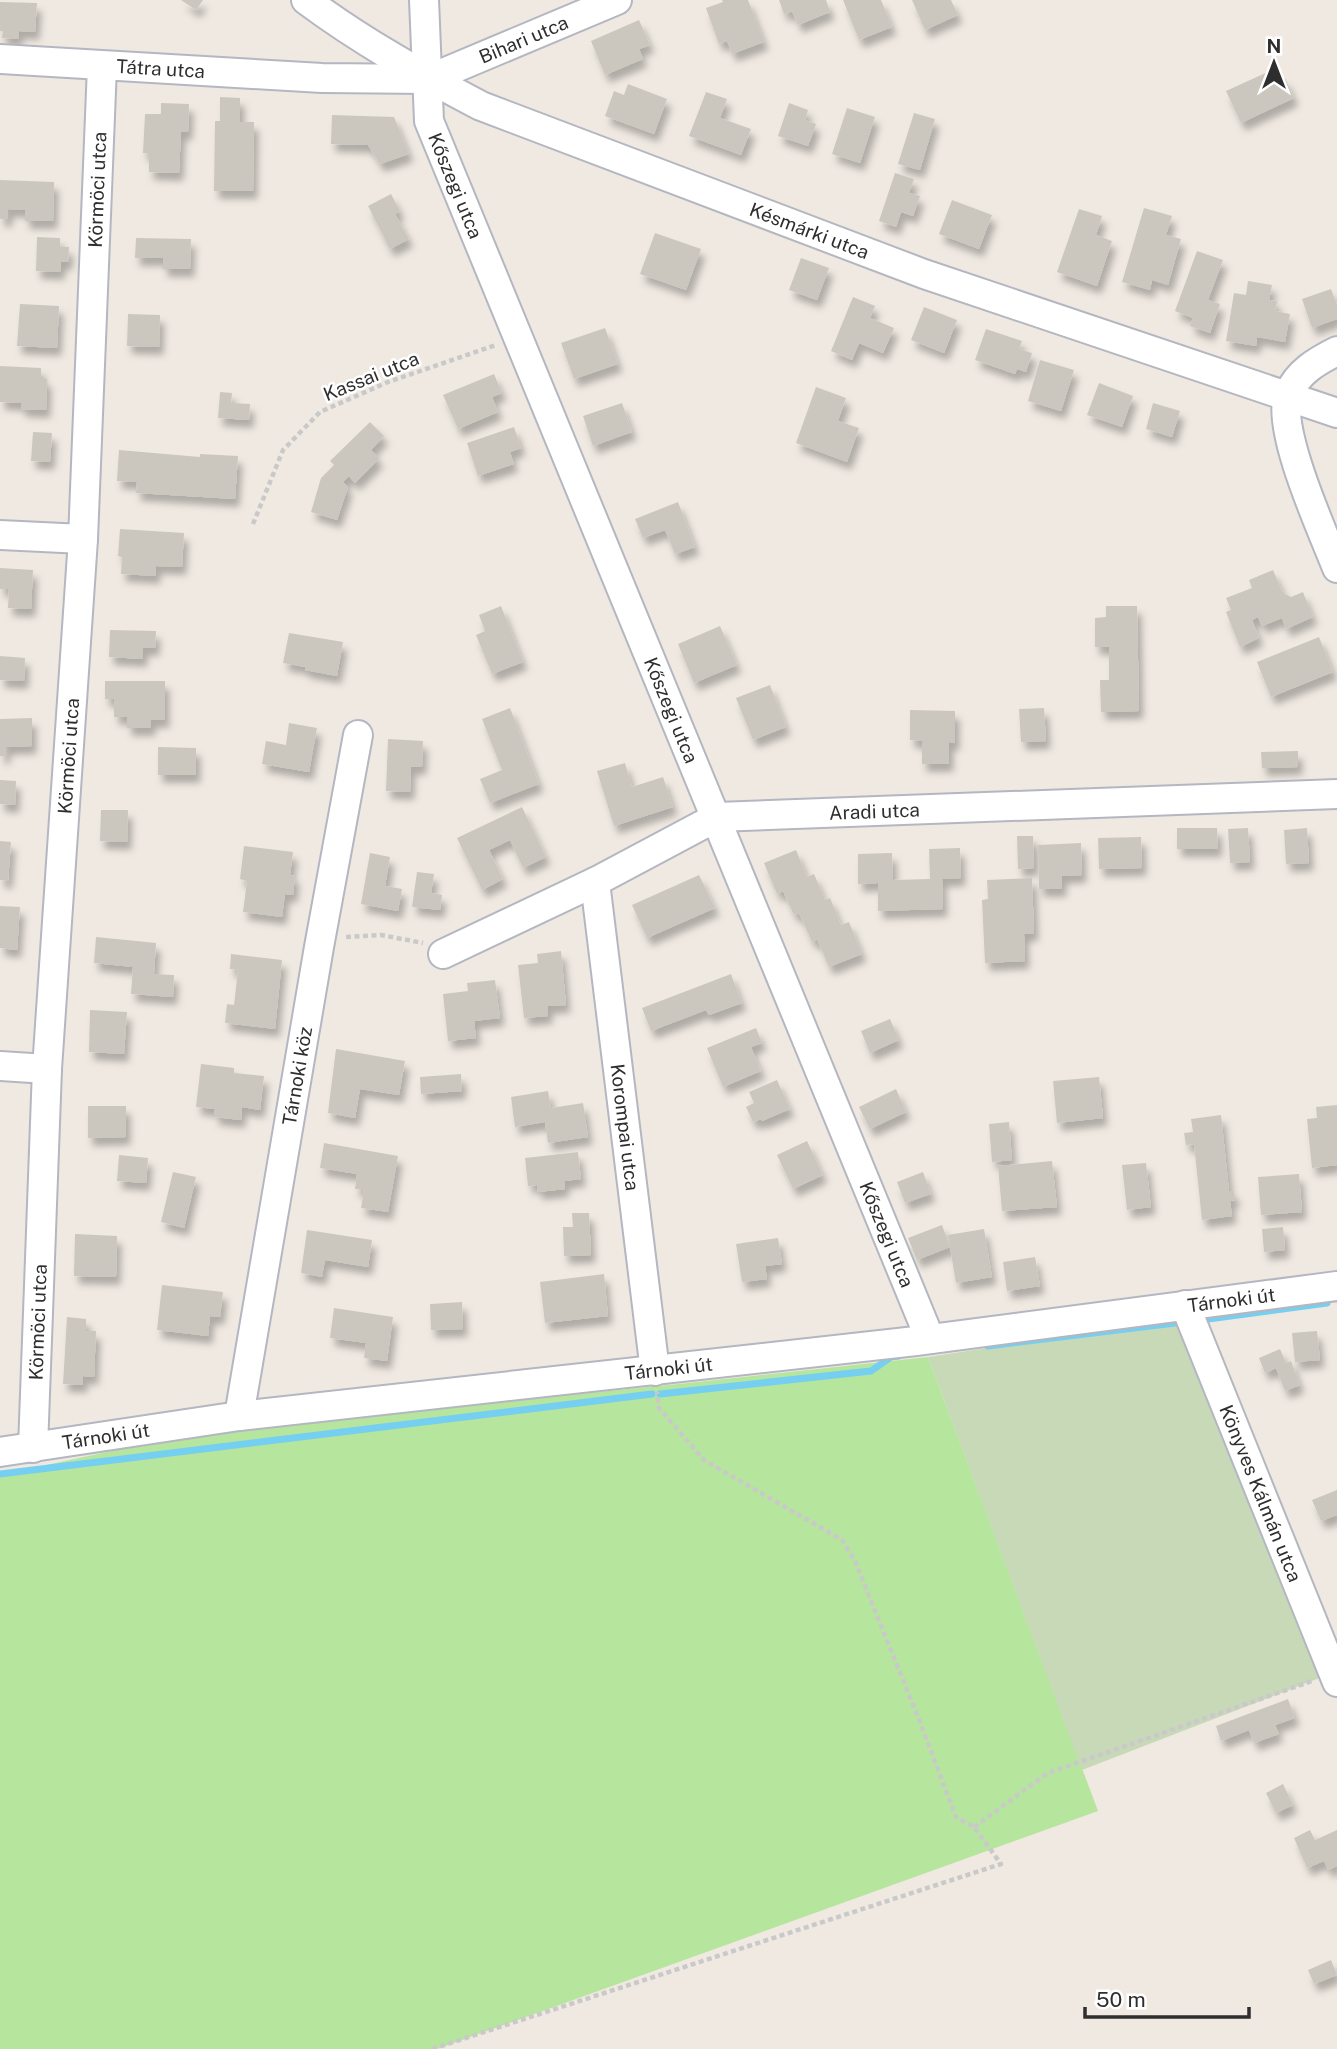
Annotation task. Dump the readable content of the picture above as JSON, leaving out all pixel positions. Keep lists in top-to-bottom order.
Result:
{
  "streets": {
    "street": [
      "Bihari utca",
      "Tátra utca",
      "Kőszegi utca",
      "Körmöci utca",
      "Késmárki utca",
      "Aradi utca",
      "Tárnoki köz",
      "Korompai utca",
      "Tárnoki út",
      "Könyves Kálmán utca"
    ],
    "path": ["Kassai utca"]
  },
  "crossings": [
    ["Bihari utca", "Tátra utca"],
    ["Bihari utca", "Kőszegi utca"],
    ["Bihari utca", "Késmárki utca"],
    ["Tátra utca", "Kőszegi utca"],
    ["Tátra utca", "Körmöci utca"],
    ["Tátra utca", "Késmárki utca"],
    ["Kőszegi utca", "Késmárki utca"],
    ["Kőszegi utca", "Kassai utca"],
    ["Kőszegi utca", "Aradi utca"],
    ["Kőszegi utca", "Tárnoki út"],
    ["Körmöci utca", "Tárnoki út"],
    ["Aradi utca", "Korompai utca"],
    ["Tárnoki köz", "Tárnoki út"],
    ["Korompai utca", "Tárnoki út"],
    ["Tárnoki út", "Könyves Kálmán utca"]
  ],
  "scale_bar": "50 m",
  "north": "top"
}
